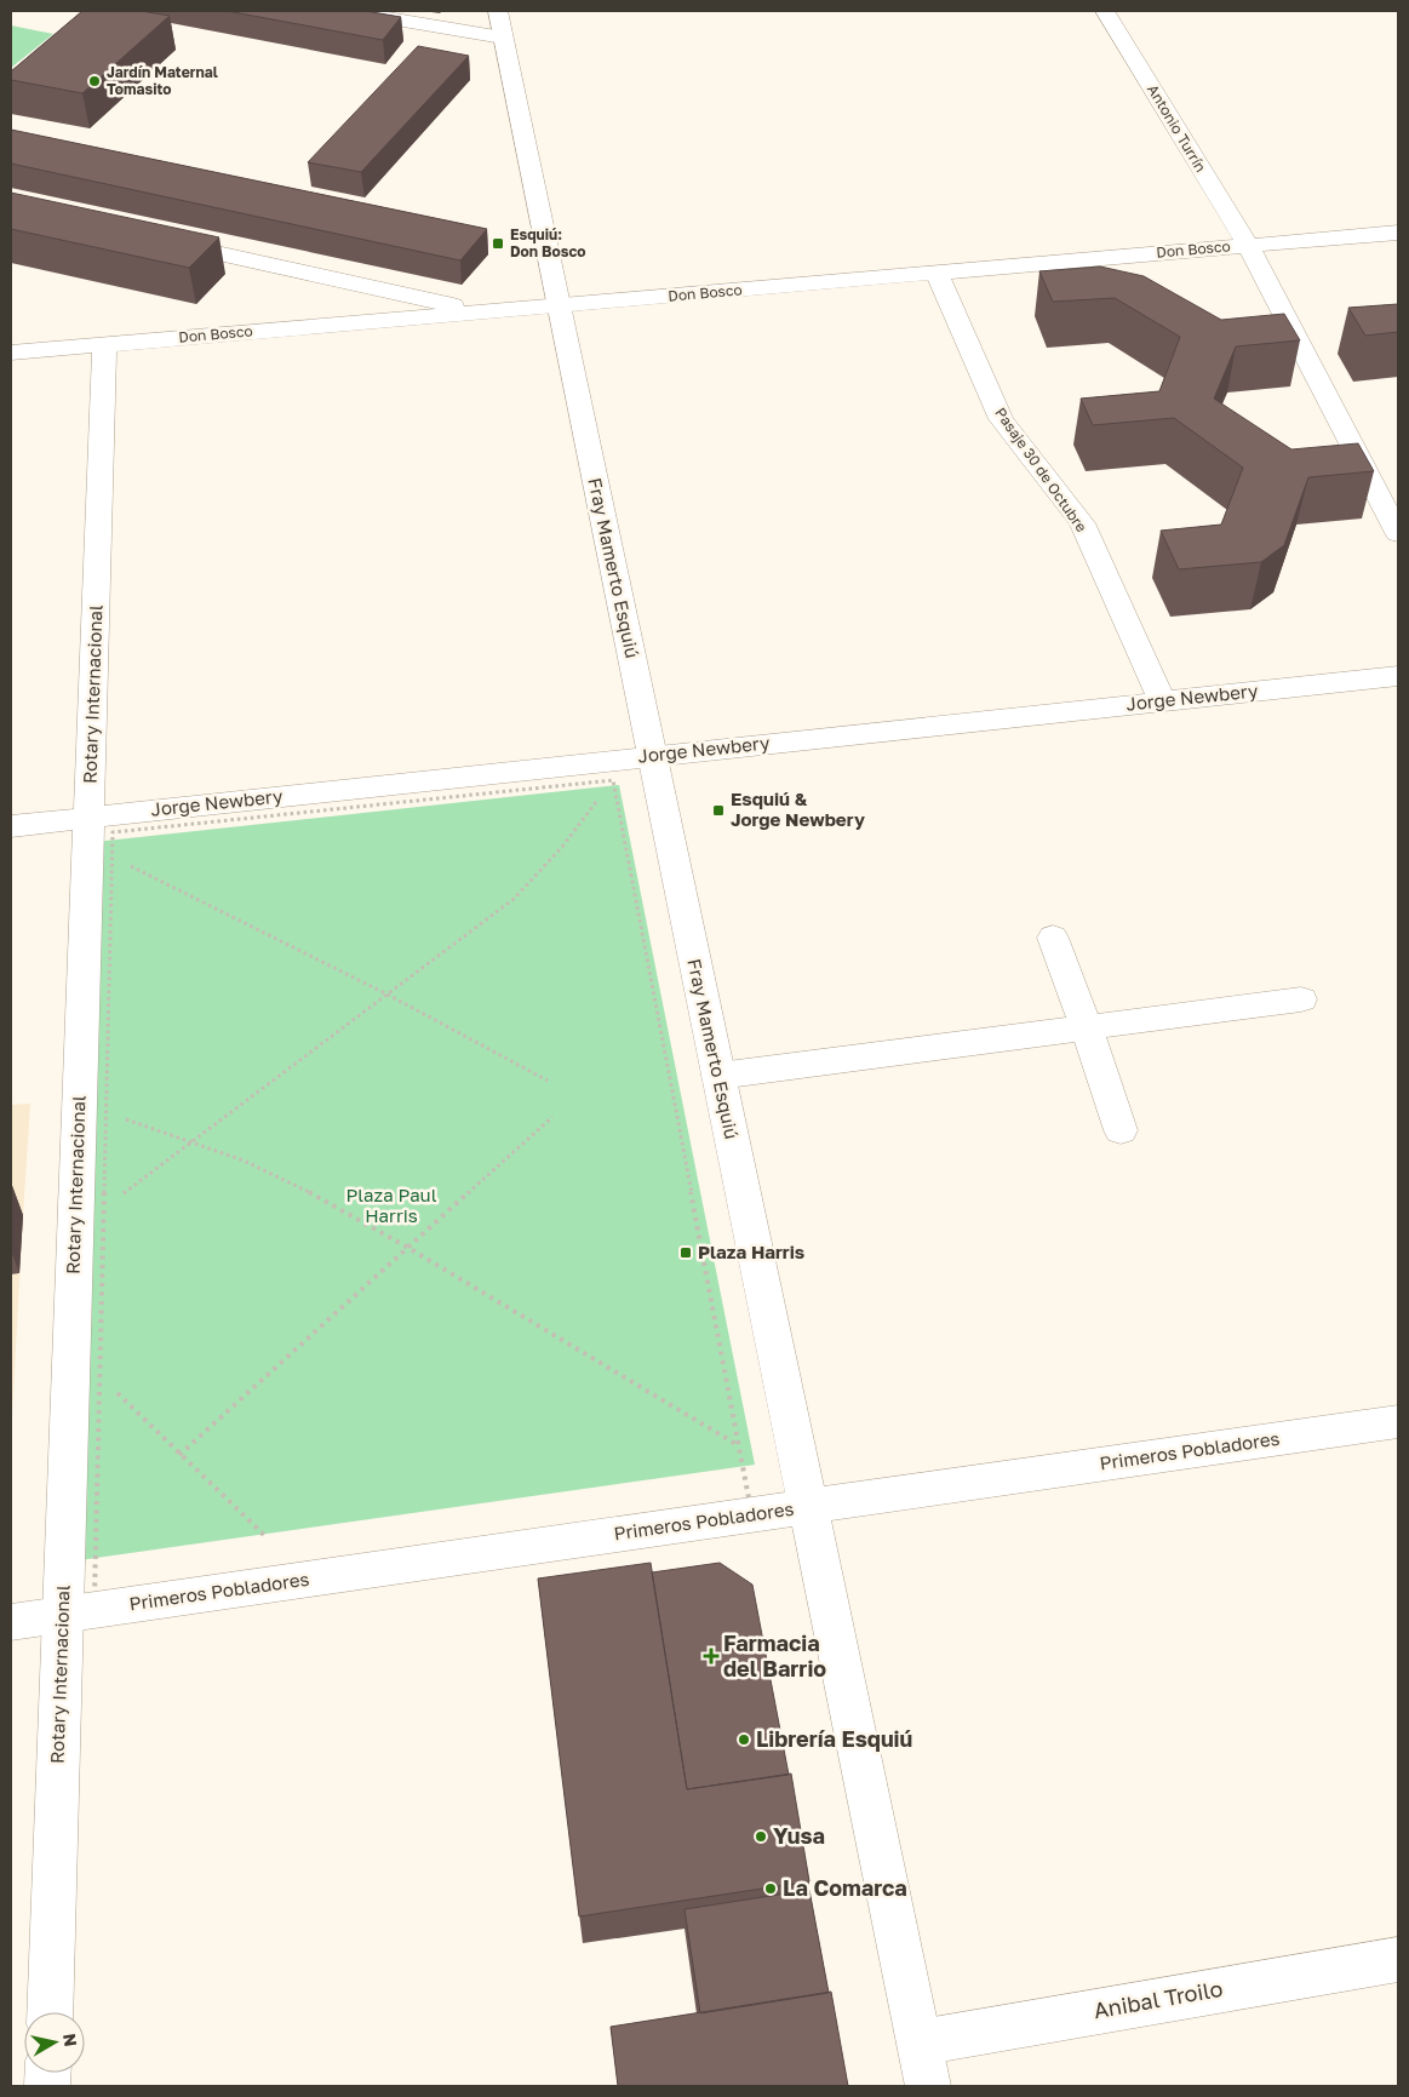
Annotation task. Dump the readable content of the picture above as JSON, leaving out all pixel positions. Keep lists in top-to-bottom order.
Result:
{
  "streets": {
    "street": [
      "Antonio Turrín",
      "Don Bosco",
      "Pasaje 30 de Octubre",
      "Fray Mamerto Esquiú",
      "Rotary Internacional",
      "Jorge Newbery",
      "Primeros Pobladores",
      "Anibal Troilo"
    ]
  },
  "crossings": [
    ["Antonio Turrín", "Don Bosco"],
    ["Don Bosco", "Pasaje 30 de Octubre"],
    ["Don Bosco", "Fray Mamerto Esquiú"],
    ["Don Bosco", "Rotary Internacional"],
    ["Pasaje 30 de Octubre", "Jorge Newbery"],
    ["Fray Mamerto Esquiú", "Jorge Newbery"],
    ["Fray Mamerto Esquiú", "Primeros Pobladores"],
    ["Fray Mamerto Esquiú", "Anibal Troilo"],
    ["Rotary Internacional", "Jorge Newbery"],
    ["Rotary Internacional", "Primeros Pobladores"]
  ],
  "parks": ["Plaza Paul Harris"],
  "places": {
    "other": [
      "Jardín Maternal Tomasito",
      "Librería Esquiú",
      "Yusa",
      "La Comarca"
    ],
    "transit": ["Esquiú: Don Bosco", "Esquiú & Jorge Newbery", "Plaza Harris"],
    "health": ["Farmacia del Barrio"]
  },
  "north": "right"
}
